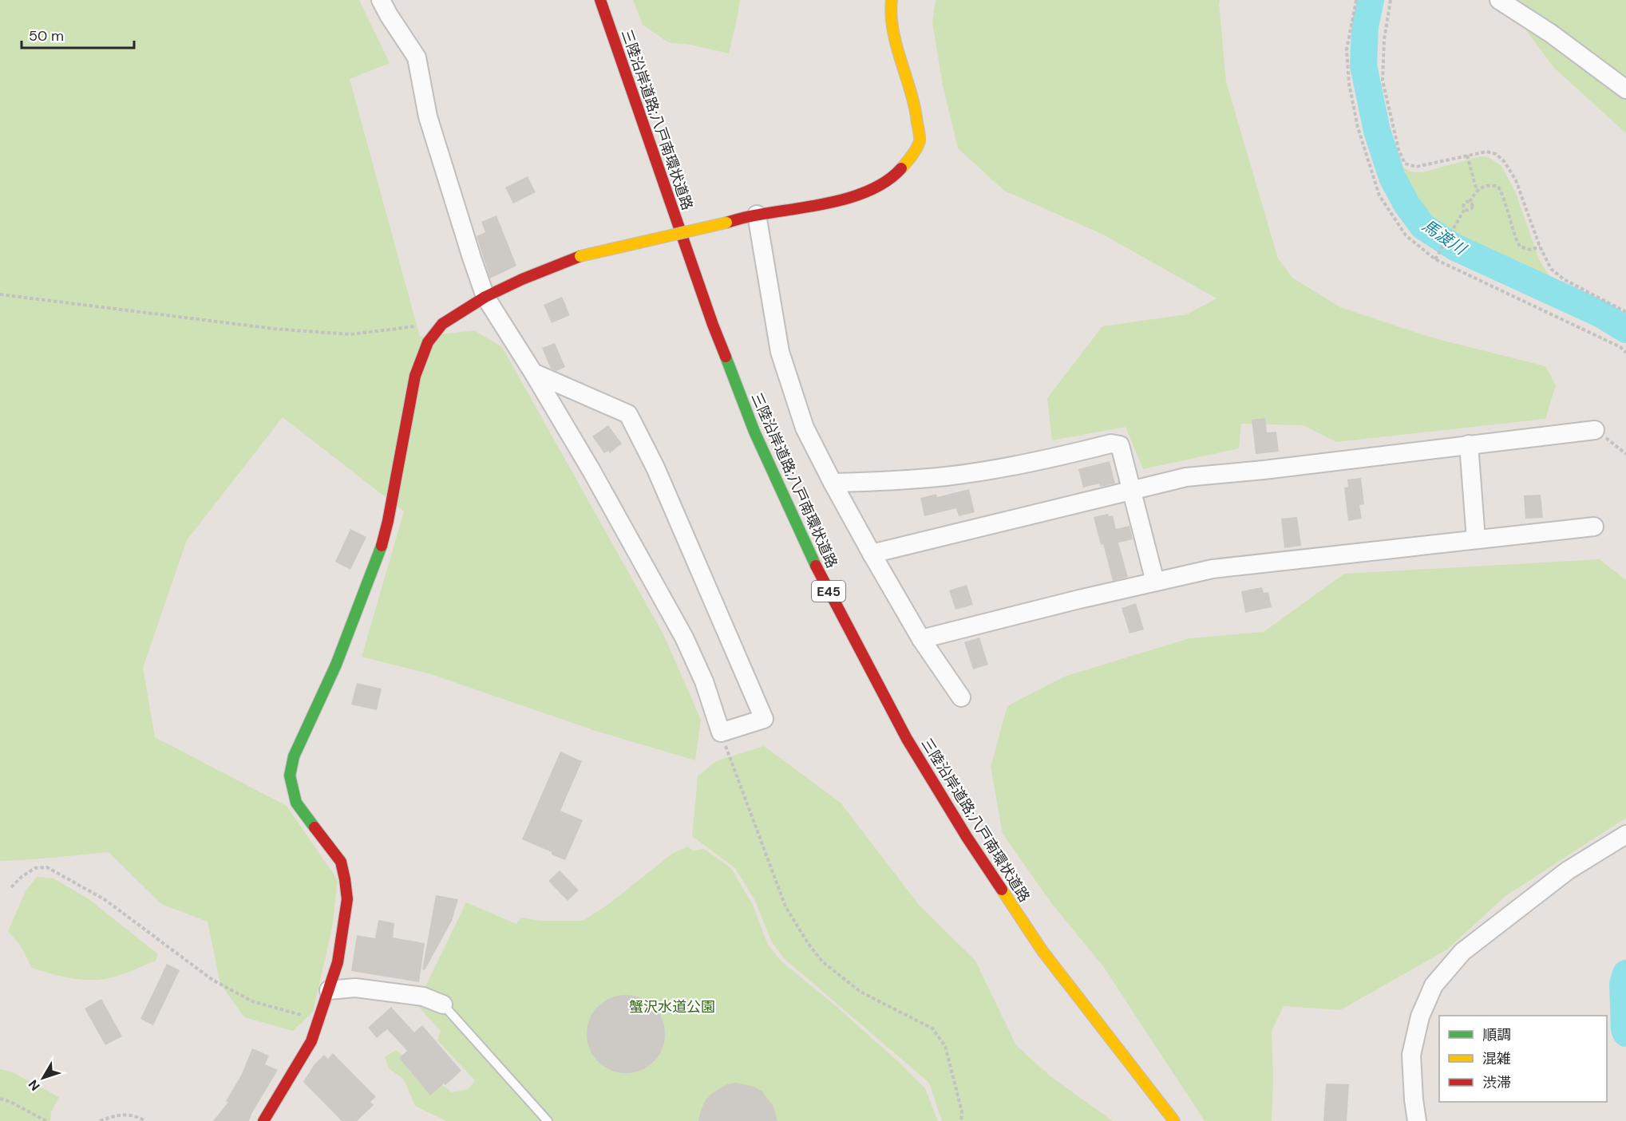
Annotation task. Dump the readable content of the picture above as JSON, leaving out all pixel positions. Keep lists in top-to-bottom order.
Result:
{
  "streets": {
    "main road": ["三陸沿岸道路;八戸南環状道路", "E45"]
  },
  "water": ["馬渡川"],
  "parks": ["蟹沢水道公園"],
  "legend": ["順調", "混雑", "渋滞"],
  "scale_bar": "50 m",
  "north": "bottom left"
}
